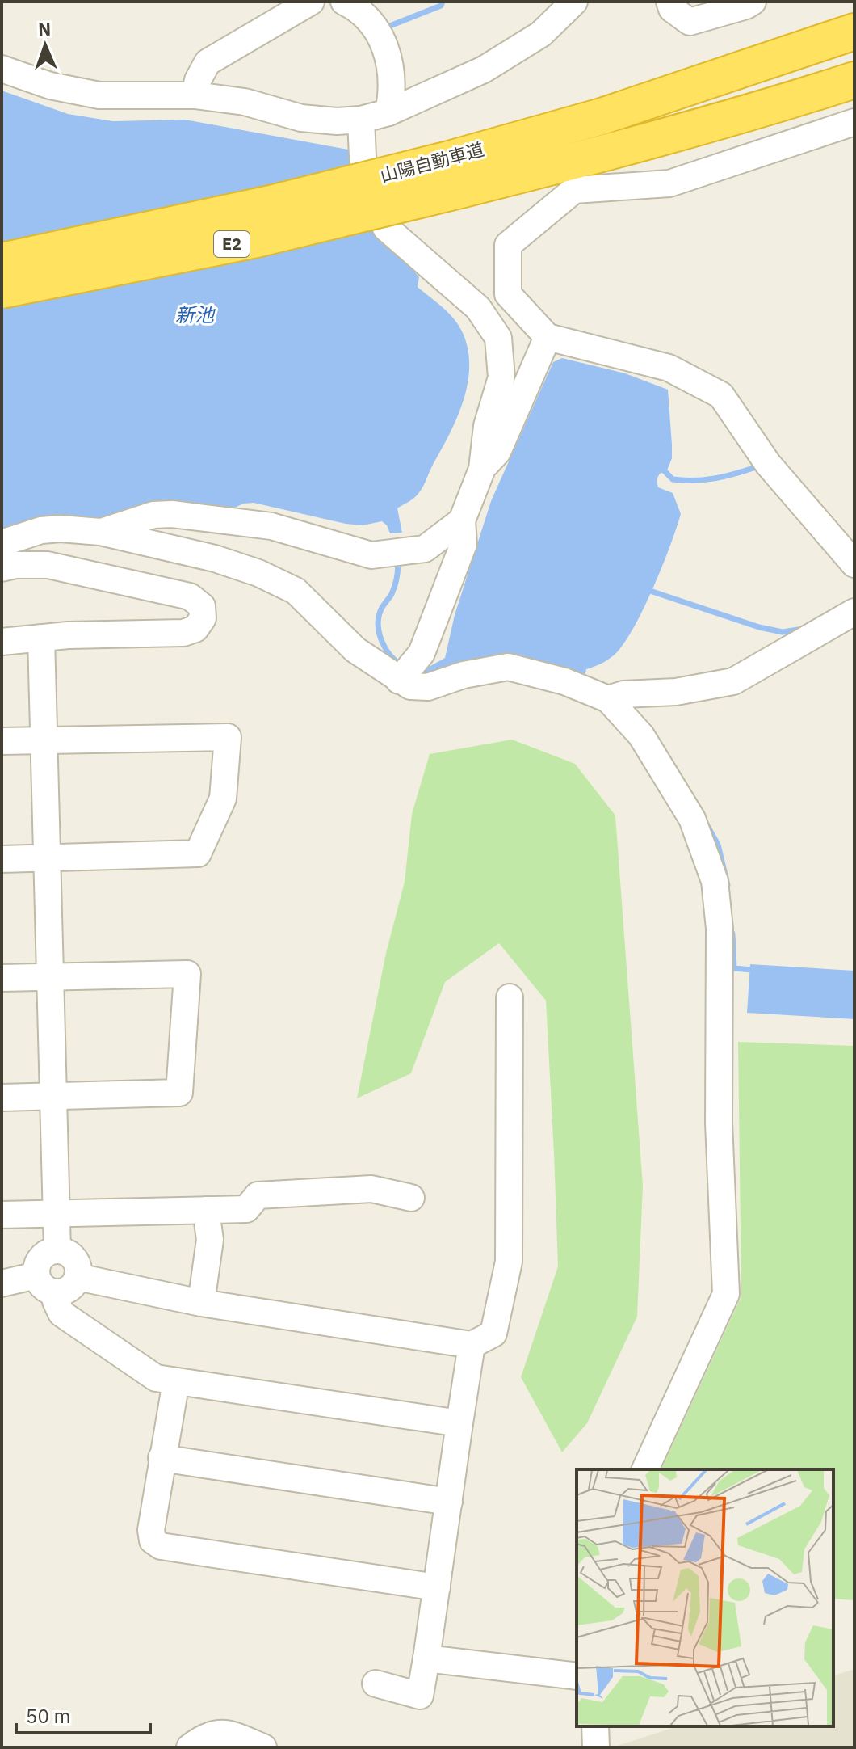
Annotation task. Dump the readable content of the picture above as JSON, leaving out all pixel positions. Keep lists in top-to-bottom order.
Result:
{
  "streets": {
    "highway": ["山陽自動車道", "E2"]
  },
  "water": ["新池"],
  "scale_bar": "50 m",
  "north": "top"
}
